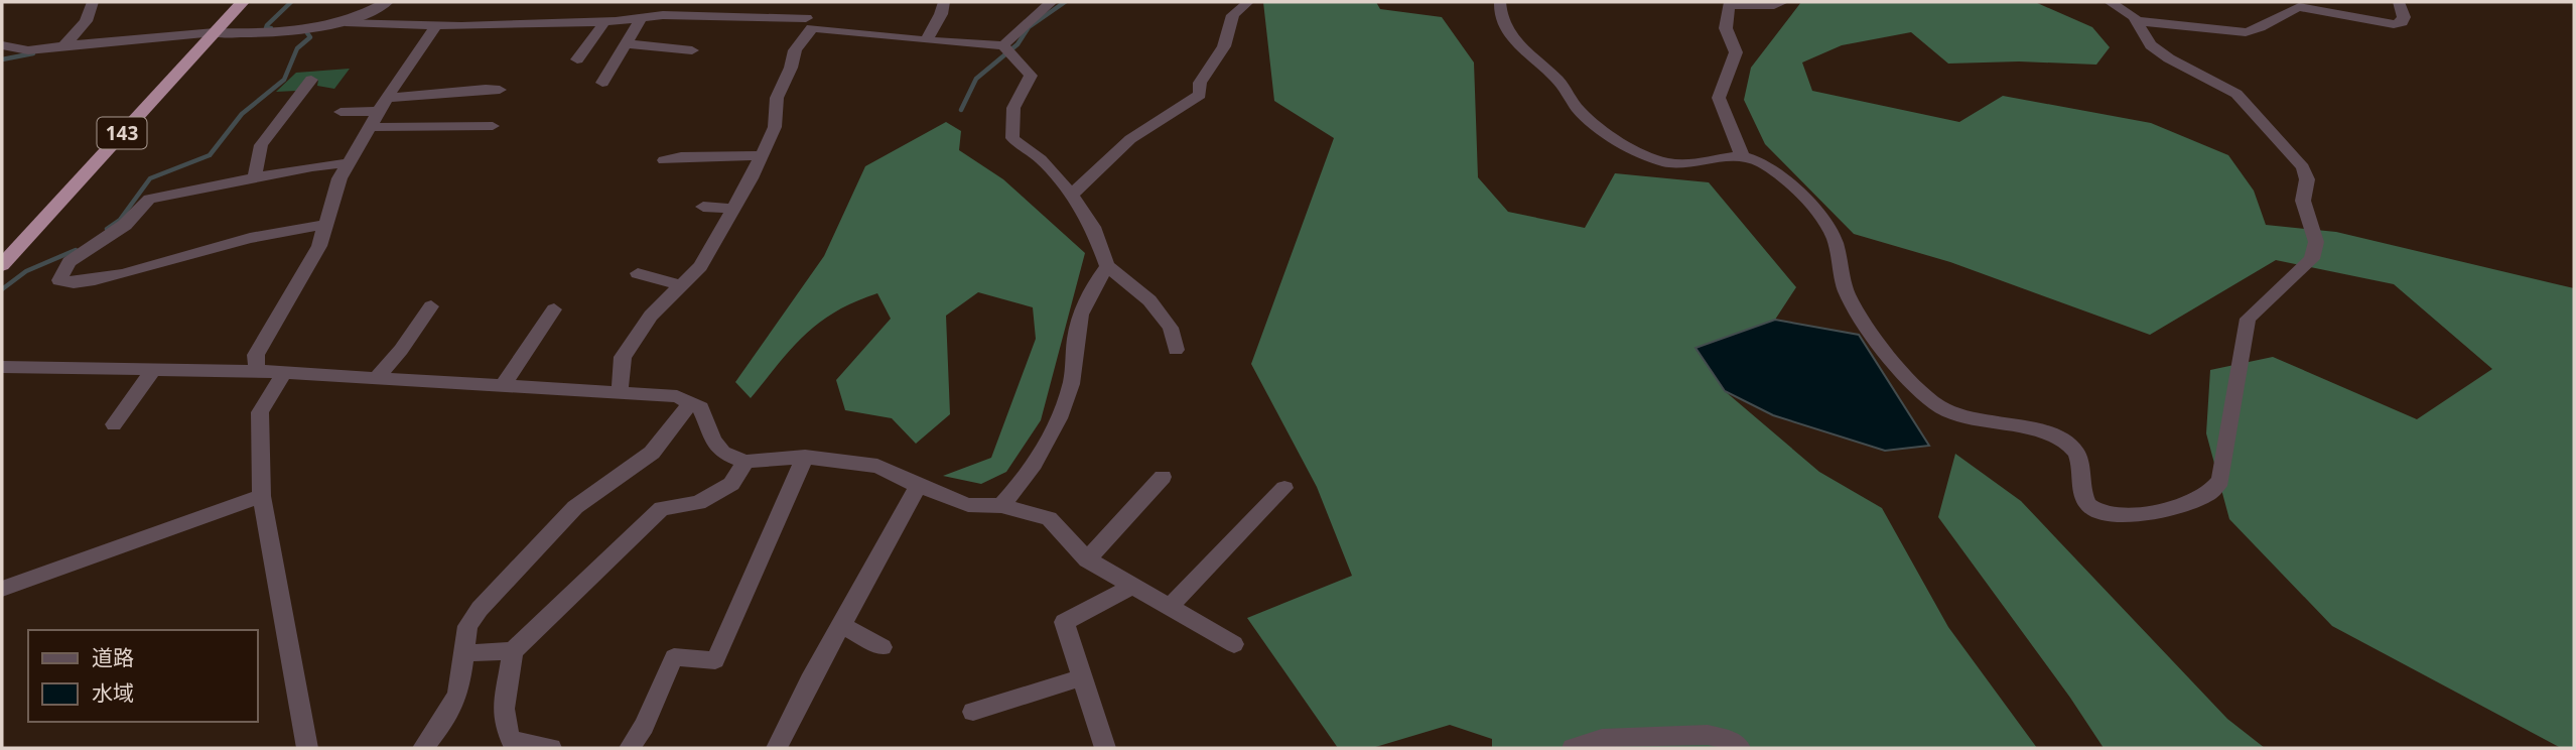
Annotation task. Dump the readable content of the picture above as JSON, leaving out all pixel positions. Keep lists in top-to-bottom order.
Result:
{
  "streets": {
    "highway": ["143"]
  },
  "legend": ["道路", "水域"]
}
